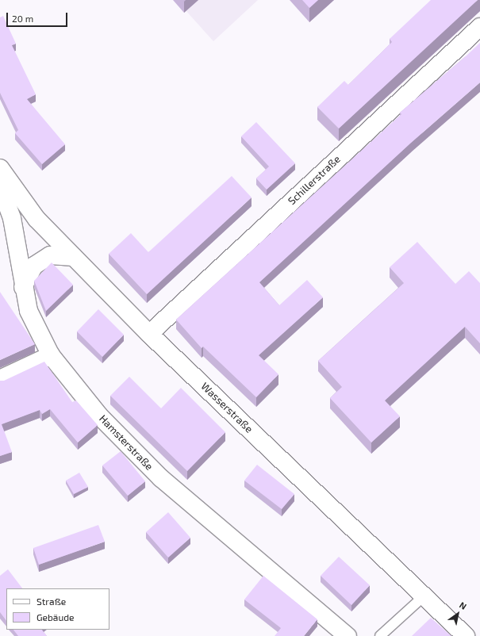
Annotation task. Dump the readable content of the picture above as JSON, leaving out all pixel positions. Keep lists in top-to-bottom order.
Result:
{
  "streets": {
    "street": ["Schillerstraße", "Wasserstraße", "Hamsterstraße"]
  },
  "crossings": [
    ["Schillerstraße", "Wasserstraße"]
  ],
  "legend": ["Straße", "Gebäude"],
  "scale_bar": "20 m",
  "north": "top right"
}
